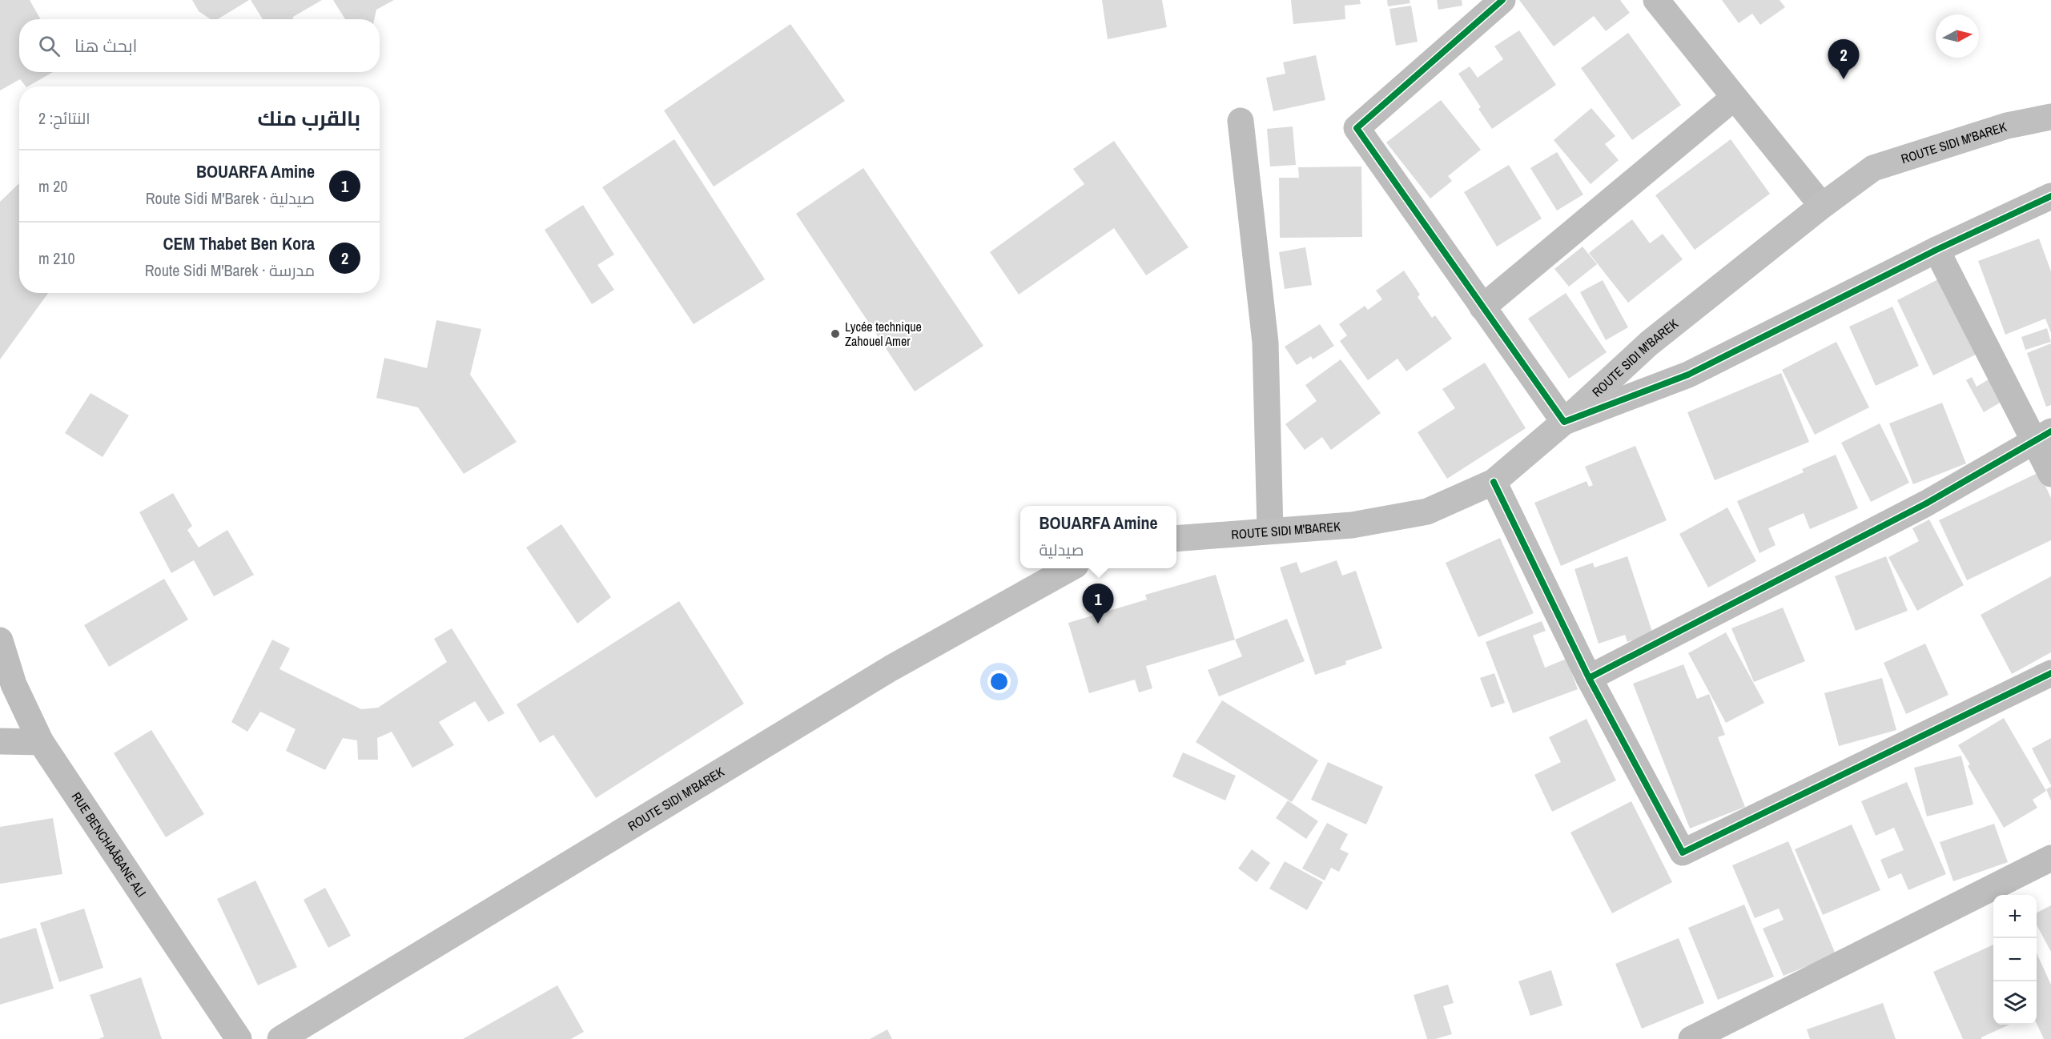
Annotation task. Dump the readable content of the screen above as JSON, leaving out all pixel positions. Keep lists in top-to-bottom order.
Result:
{
  "streets": {
    "main road": ["ROUTE SIDI M'BAREK"],
    "street": ["RUE BENCHAÂBANE ALI"]
  },
  "places": ["Lycée technique Zahouel Amer"],
  "north": "right",
  "page": {
    "search": "ابحث هنا",
    "pins": ["2", "1"],
    "heading": ["بالقرب منك", "النتائج: 2"],
    "list": [
      {
        "mark": "1",
        "name": "BOUARFA Amine",
        "note": "صيدلية · Route Sidi M'Barek",
        "value": "20 m"
      },
      {
        "mark": "2",
        "name": "CEM Thabet Ben Kora",
        "note": "مدرسة · Route Sidi M'Barek",
        "value": "210 m"
      }
    ],
    "popup": ["BOUARFA Amine", "صيدلية"],
    "map_buttons": ["+", "−"]
  }
}
